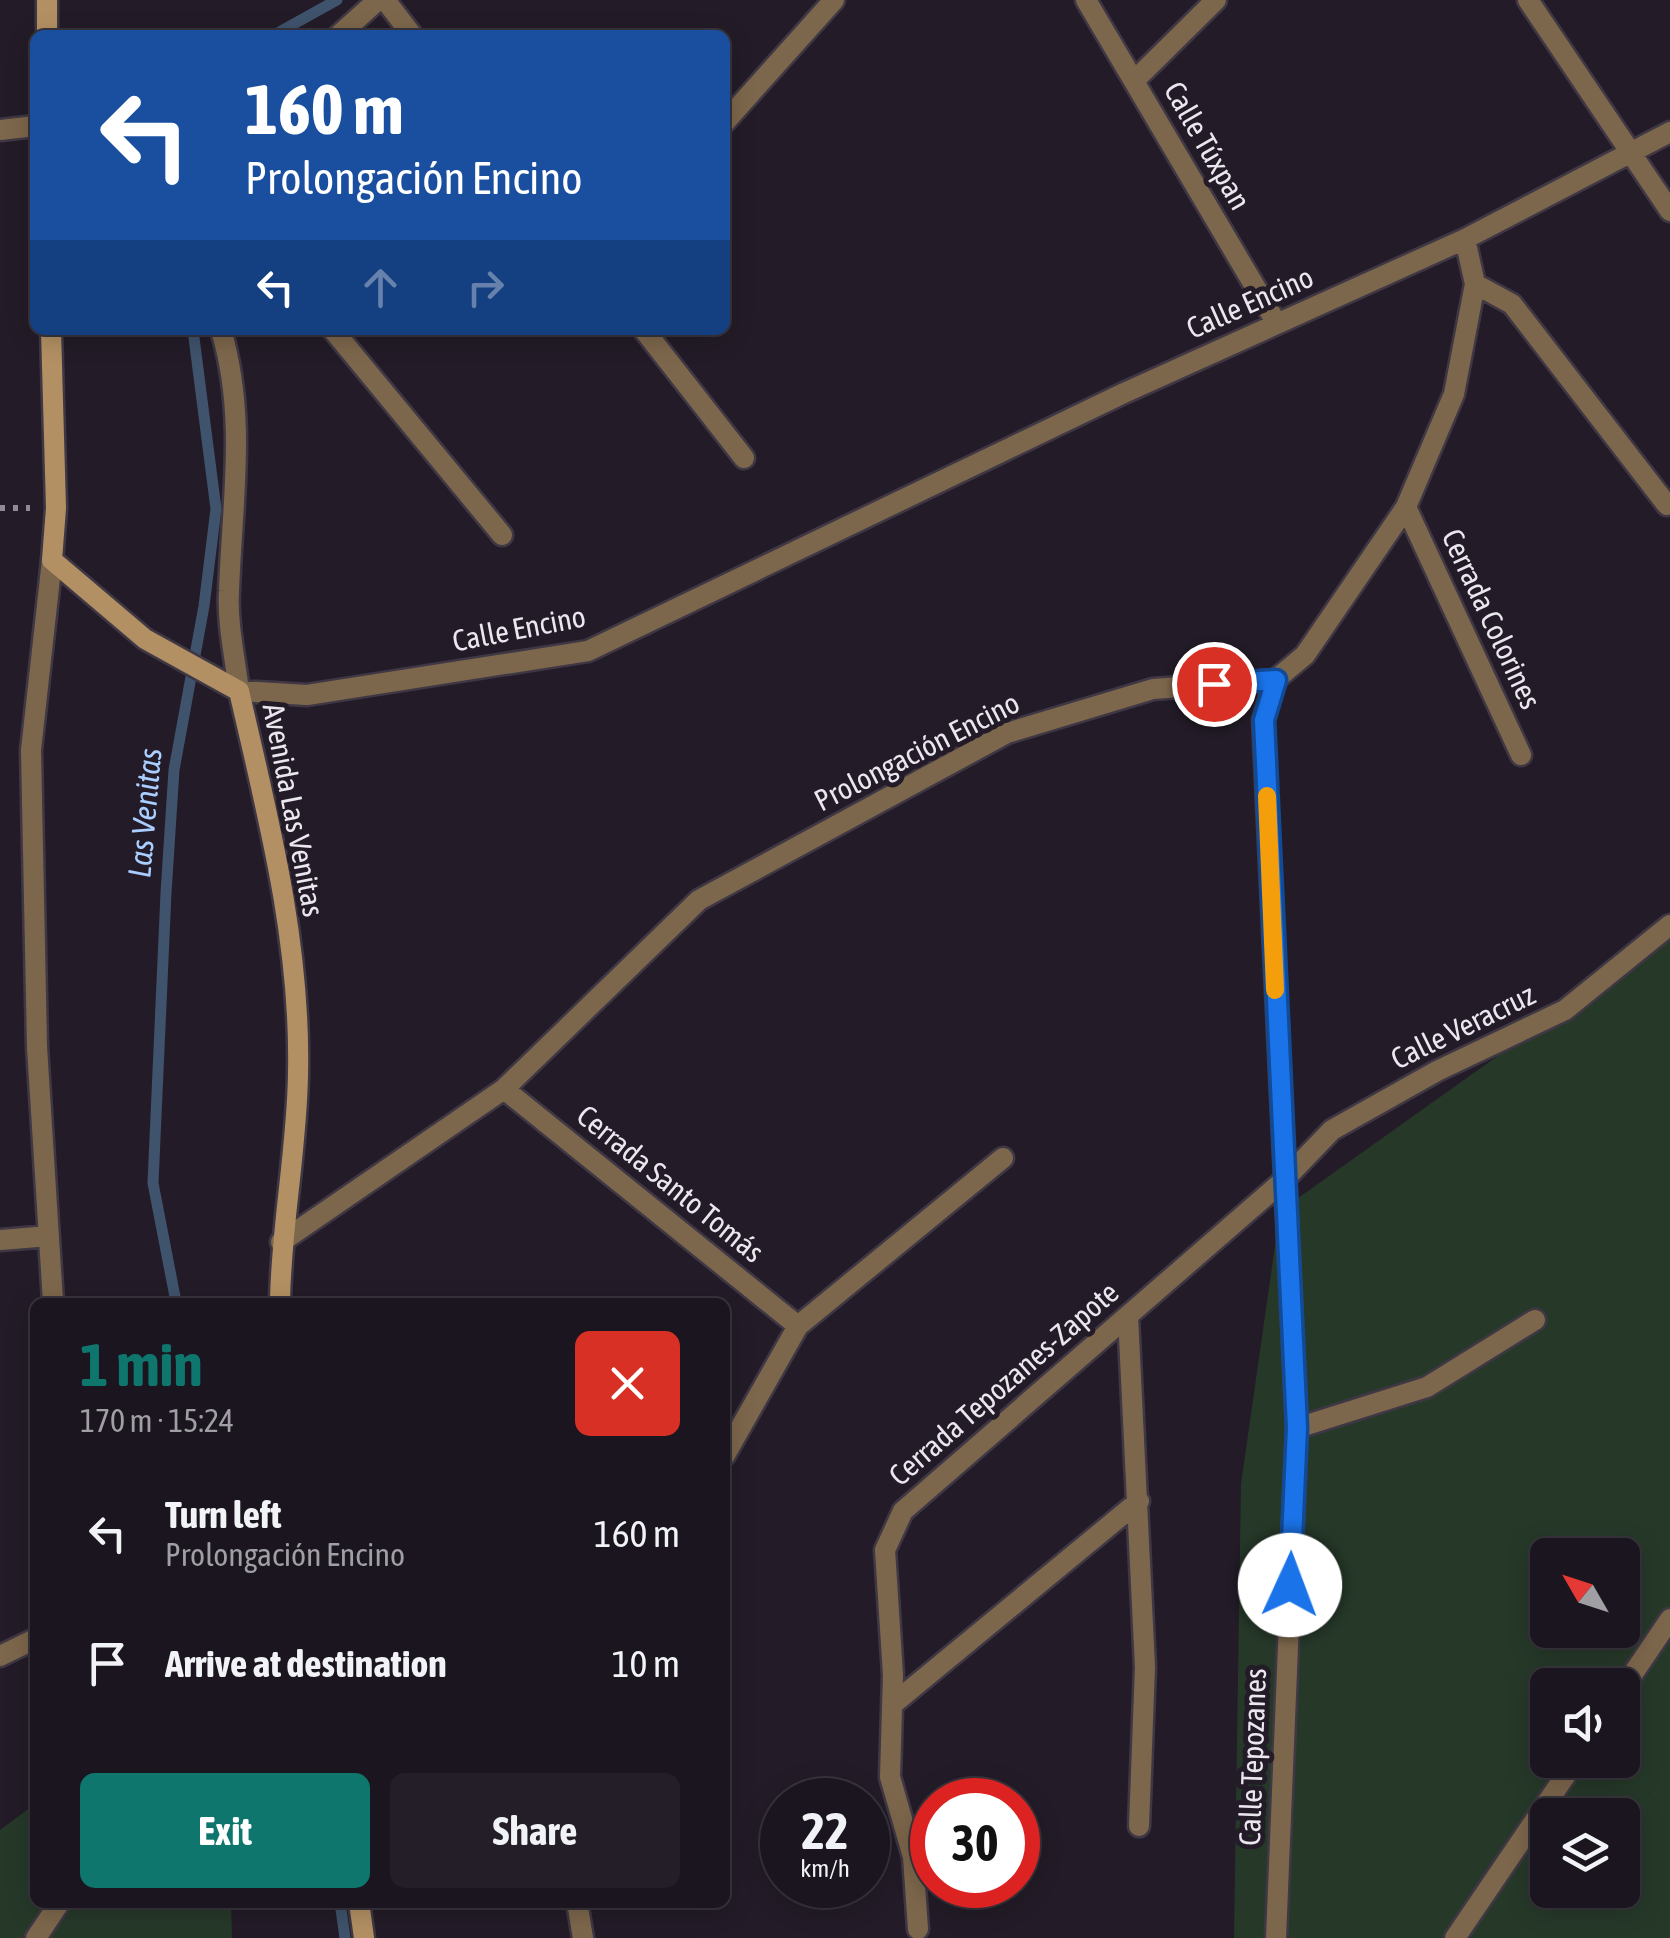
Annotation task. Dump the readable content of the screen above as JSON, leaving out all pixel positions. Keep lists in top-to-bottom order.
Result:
{
  "streets": {
    "main road": ["Calle Encino", "Avenida Las Venitas"],
    "street": [
      "Calle Túxpan",
      "Cerrada Colorines",
      "Prolongación Encino",
      "Calle Veracruz",
      "Cerrada Santo Tomás",
      "Cerrada Tepozanes-Zapote",
      "Calle Tepozanes"
    ]
  },
  "crossings": [
    ["Calle Túxpan", "Calle Encino"],
    ["Calle Encino", "Avenida Las Venitas"],
    ["Prolongación Encino", "Avenida Las Venitas"],
    ["Prolongación Encino", "Cerrada Santo Tomás"],
    ["Prolongación Encino", "Calle Tepozanes"],
    ["Calle Veracruz", "Cerrada Tepozanes-Zapote"],
    ["Calle Veracruz", "Calle Tepozanes"],
    ["Cerrada Tepozanes-Zapote", "Calle Tepozanes"]
  ],
  "water": ["Las Venitas"],
  "north": "top left",
  "page": {
    "turn": ["160 m", "Prolongación Encino"],
    "heading": ["1 min", "170 m · 15:24"],
    "list": [
      {
        "name": "Turn left",
        "note": "Prolongación Encino",
        "value": "160 m"
      },
      {
        "name": "Arrive at destination",
        "value": "10 m"
      }
    ],
    "buttons": ["Exit", "Share"],
    "speed": "22 km/h",
    "limit": "30"
  }
}
